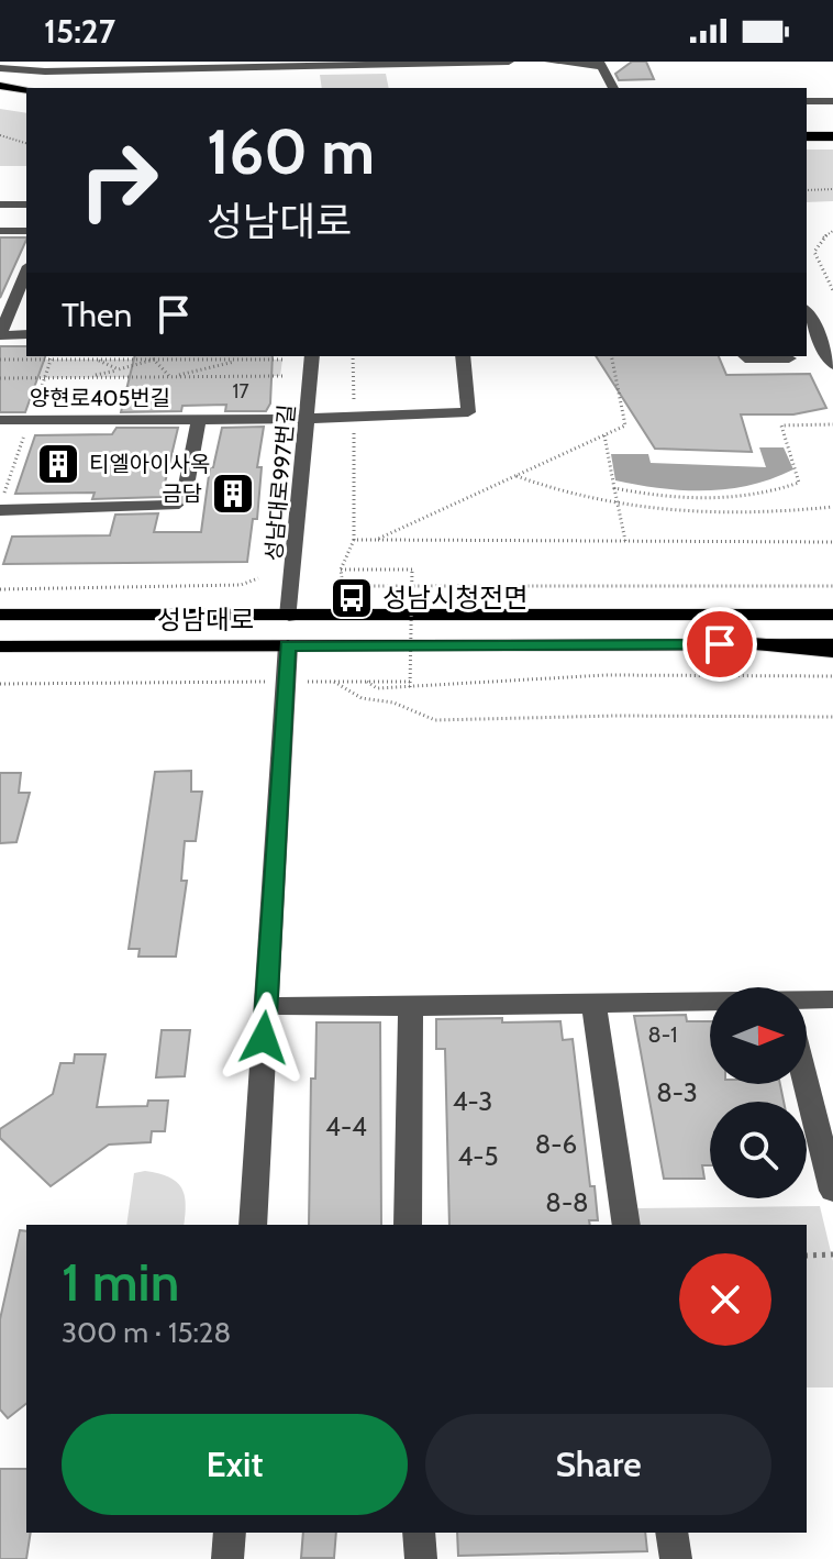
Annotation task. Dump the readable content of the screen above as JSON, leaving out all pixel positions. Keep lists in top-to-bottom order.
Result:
{
  "streets": {
    "main road": ["성남대로"],
    "street": ["양현로405번길", "성남대로997번길"]
  },
  "crossings": [
    ["양현로405번길", "성남대로997번길"],
    ["성남대로997번길", "성남대로"]
  ],
  "places": {
    "building": ["티엘아이사옥", "금담"],
    "bus stop": ["성남시청전면"]
  },
  "house_numbers": [
    "17",
    "8-1",
    "8-3",
    "4-3",
    "4-4",
    "8-6",
    "4-5",
    "8-8"
  ],
  "north": "right",
  "page": {
    "status": "15:27",
    "turn": ["160 m", "성남대로"],
    "then": "Then",
    "heading": ["1 min", "300 m · 15:28"],
    "buttons": ["Exit", "Share"]
  }
}
